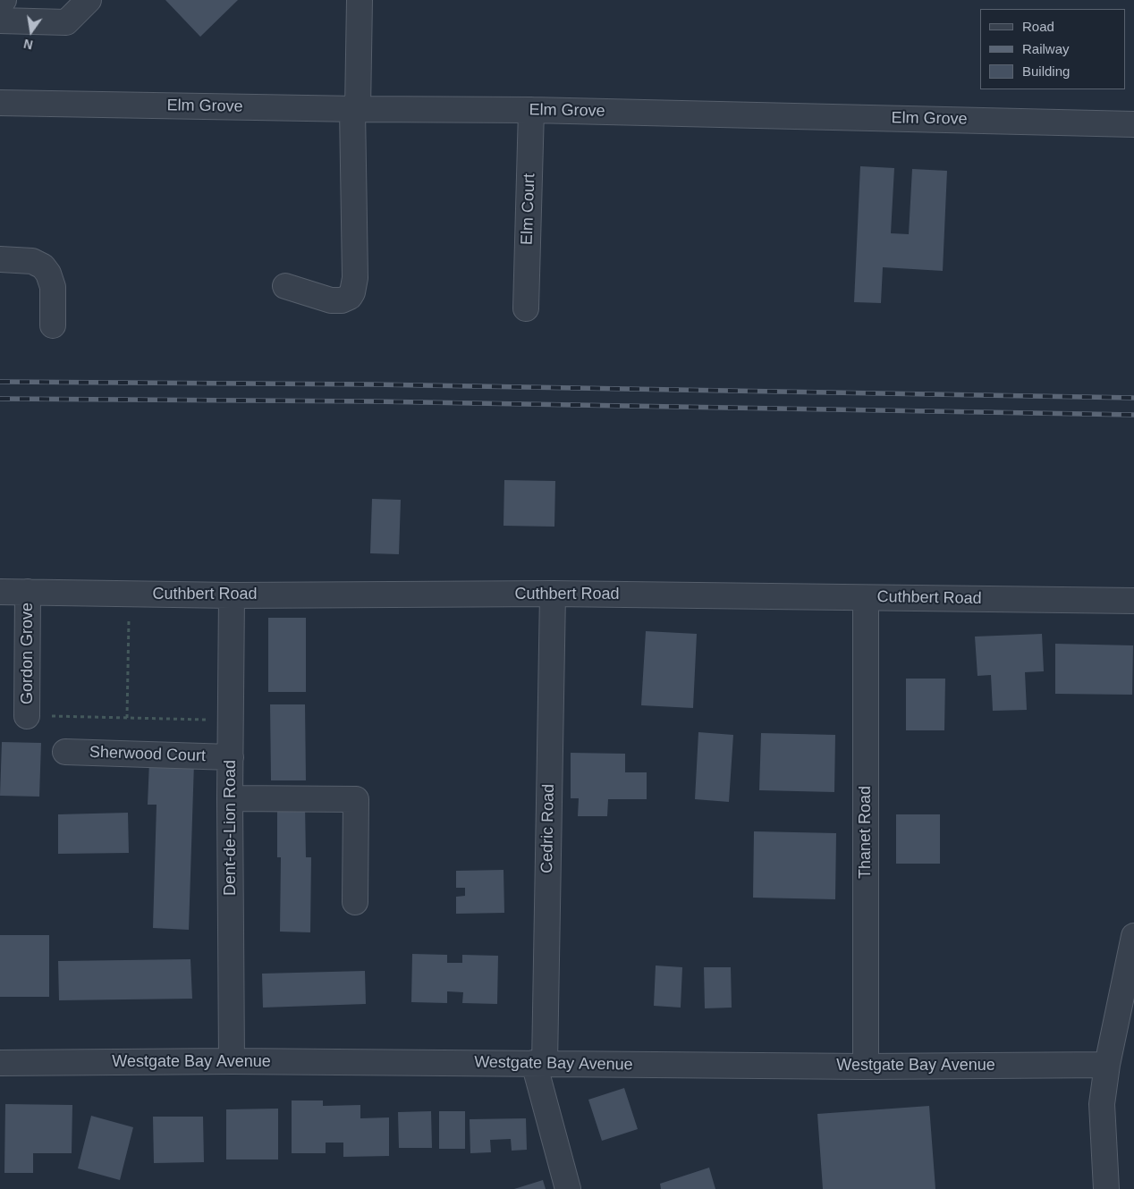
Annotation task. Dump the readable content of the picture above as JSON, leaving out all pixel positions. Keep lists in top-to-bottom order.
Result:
{
  "streets": {
    "street": [
      "Elm Grove",
      "Elm Court",
      "Cuthbert Road",
      "Gordon Grove",
      "Sherwood Court",
      "Dent-de-Lion Road",
      "Cedric Road",
      "Thanet Road",
      "Westgate Bay Avenue"
    ]
  },
  "crossings": [
    ["Elm Grove", "Elm Court"],
    ["Cuthbert Road", "Gordon Grove"],
    ["Cuthbert Road", "Dent-de-Lion Road"],
    ["Cuthbert Road", "Cedric Road"],
    ["Cuthbert Road", "Thanet Road"],
    ["Sherwood Court", "Dent-de-Lion Road"],
    ["Dent-de-Lion Road", "Westgate Bay Avenue"],
    ["Cedric Road", "Westgate Bay Avenue"],
    ["Thanet Road", "Westgate Bay Avenue"]
  ],
  "legend": ["Road", "Railway", "Building"],
  "north": "bottom"
}
